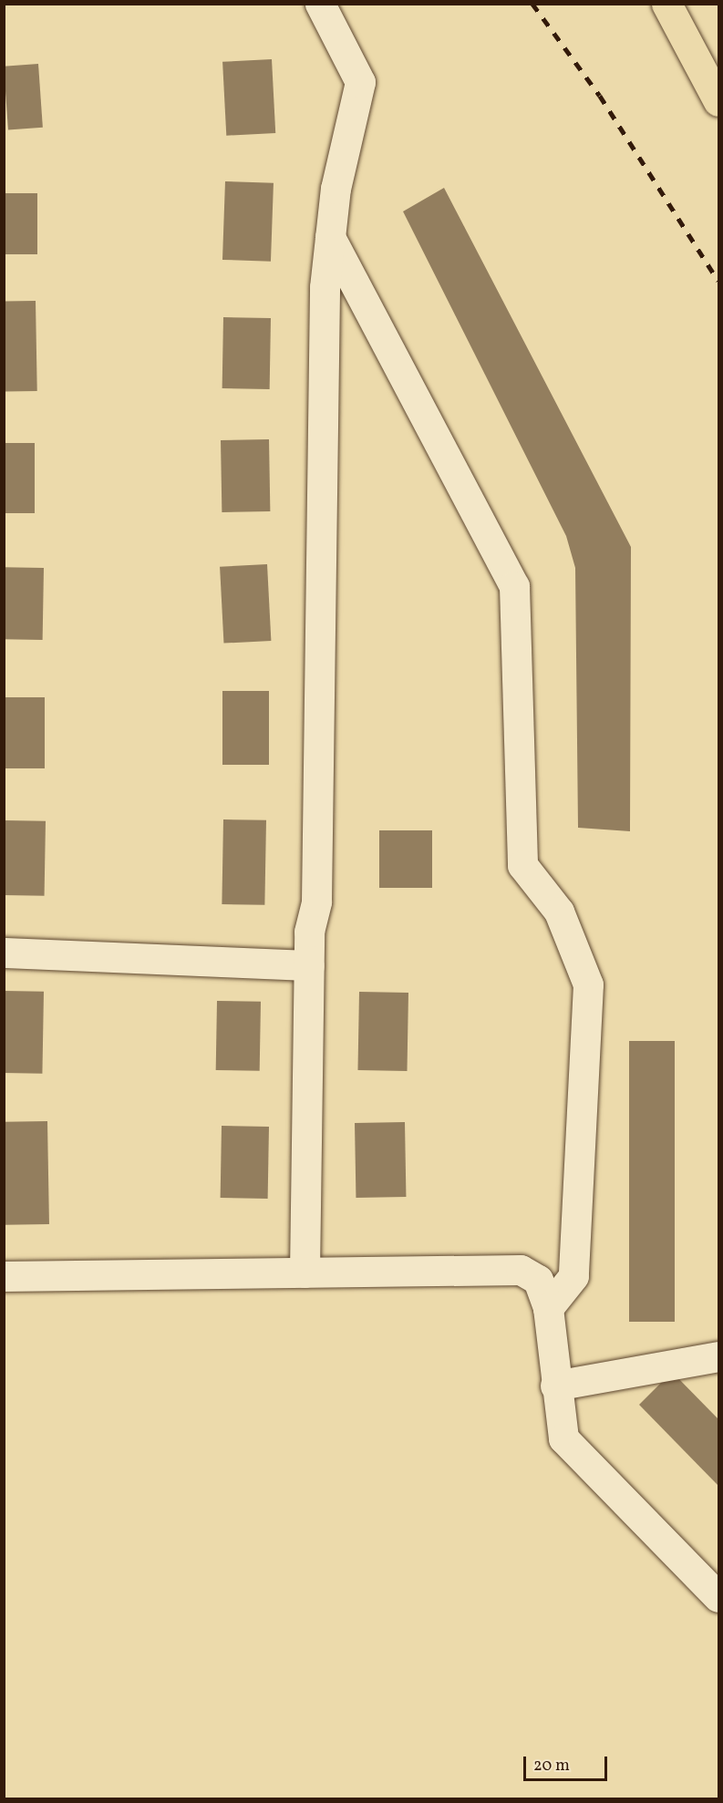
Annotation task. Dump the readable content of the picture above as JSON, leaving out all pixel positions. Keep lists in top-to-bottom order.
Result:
{
  "scale_bar": "20 m"
}
